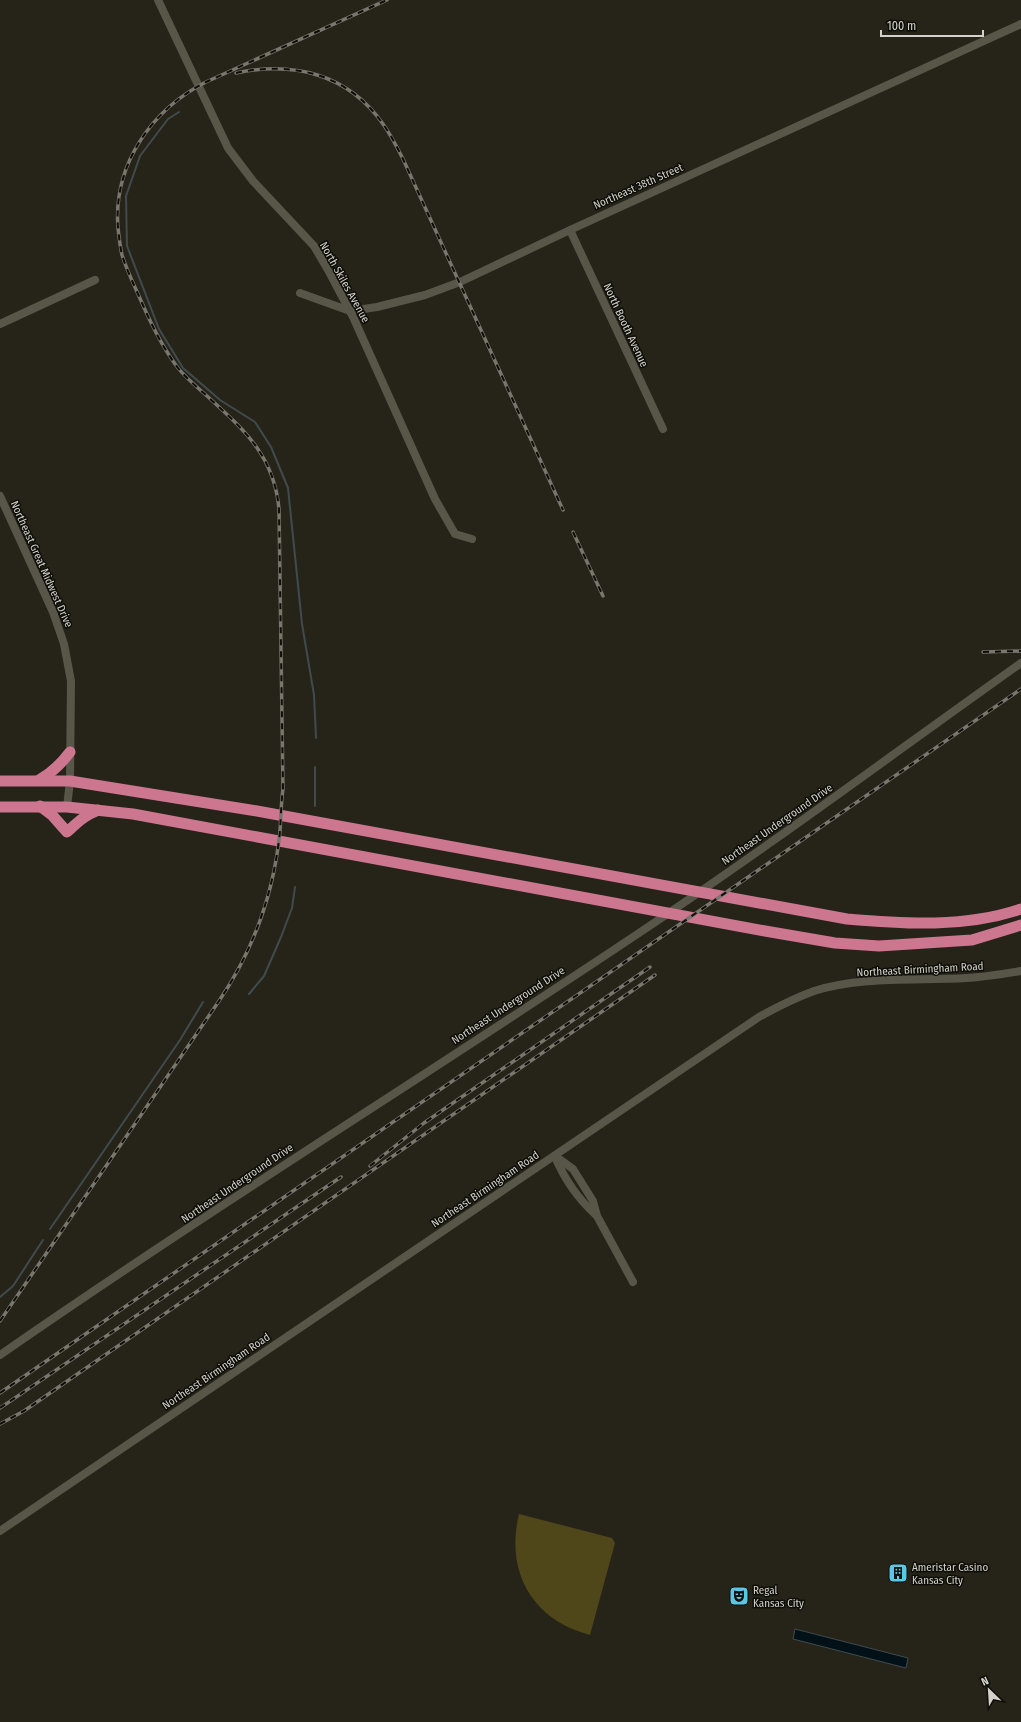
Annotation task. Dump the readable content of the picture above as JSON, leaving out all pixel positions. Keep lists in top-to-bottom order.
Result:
{
  "streets": {
    "street": [
      "Northeast 38th Street",
      "North Skiles Avenue",
      "North Booth Avenue",
      "Northeast Great Midwest Drive",
      "Northeast Underground Drive",
      "Northeast Birmingham Road"
    ]
  },
  "crossings": [
    ["Northeast 38th Street", "North Skiles Avenue"],
    ["Northeast 38th Street", "North Booth Avenue"]
  ],
  "places": {
    "building": ["Ameristar Casino Kansas City"],
    "theatre": ["Regal Kansas City"]
  },
  "scale_bar": "100 m",
  "north": "top left"
}
